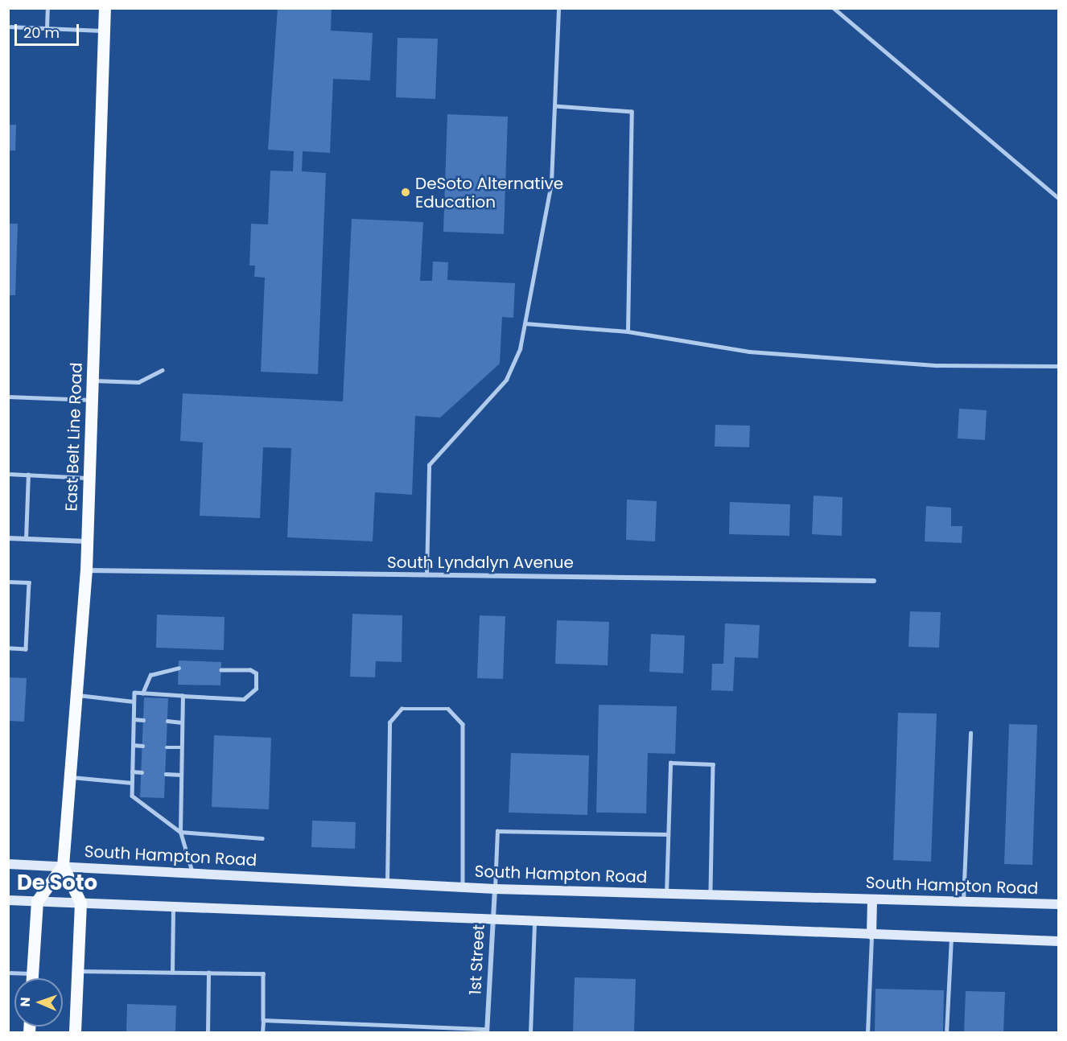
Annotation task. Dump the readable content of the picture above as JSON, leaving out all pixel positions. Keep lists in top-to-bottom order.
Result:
{
  "streets": {
    "main road": ["East Belt Line Road", "South Hampton Road"],
    "street": ["South Lyndalyn Avenue", "1st Street"]
  },
  "crossings": [
    ["East Belt Line Road", "South Lyndalyn Avenue"],
    ["East Belt Line Road", "South Hampton Road"],
    ["South Hampton Road", "1st Street"]
  ],
  "districts": ["De Soto"],
  "places": ["DeSoto Alternative Education"],
  "scale_bar": "20 m",
  "north": "left"
}
